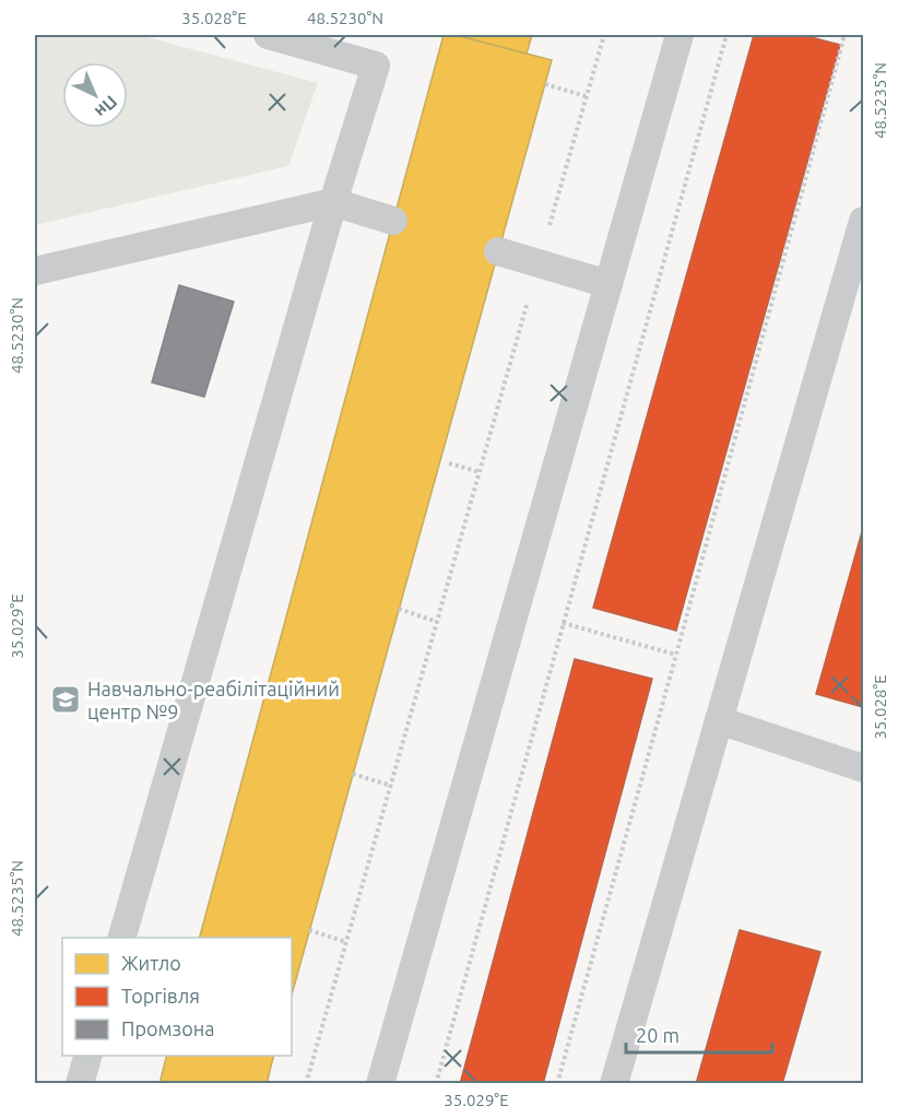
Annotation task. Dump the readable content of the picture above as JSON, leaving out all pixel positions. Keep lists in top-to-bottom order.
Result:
{
  "places": {
    "school or university": ["Навчально-реабілітаційний центр №9"]
  },
  "legend": ["Житло", "Торгівля", "Промзона"],
  "scale_bar": "20 m",
  "north": "bottom right",
  "coordinates": [
    "35.028°E",
    "48.5230°N",
    "48.5235°N",
    "35.029°E"
  ]
}
